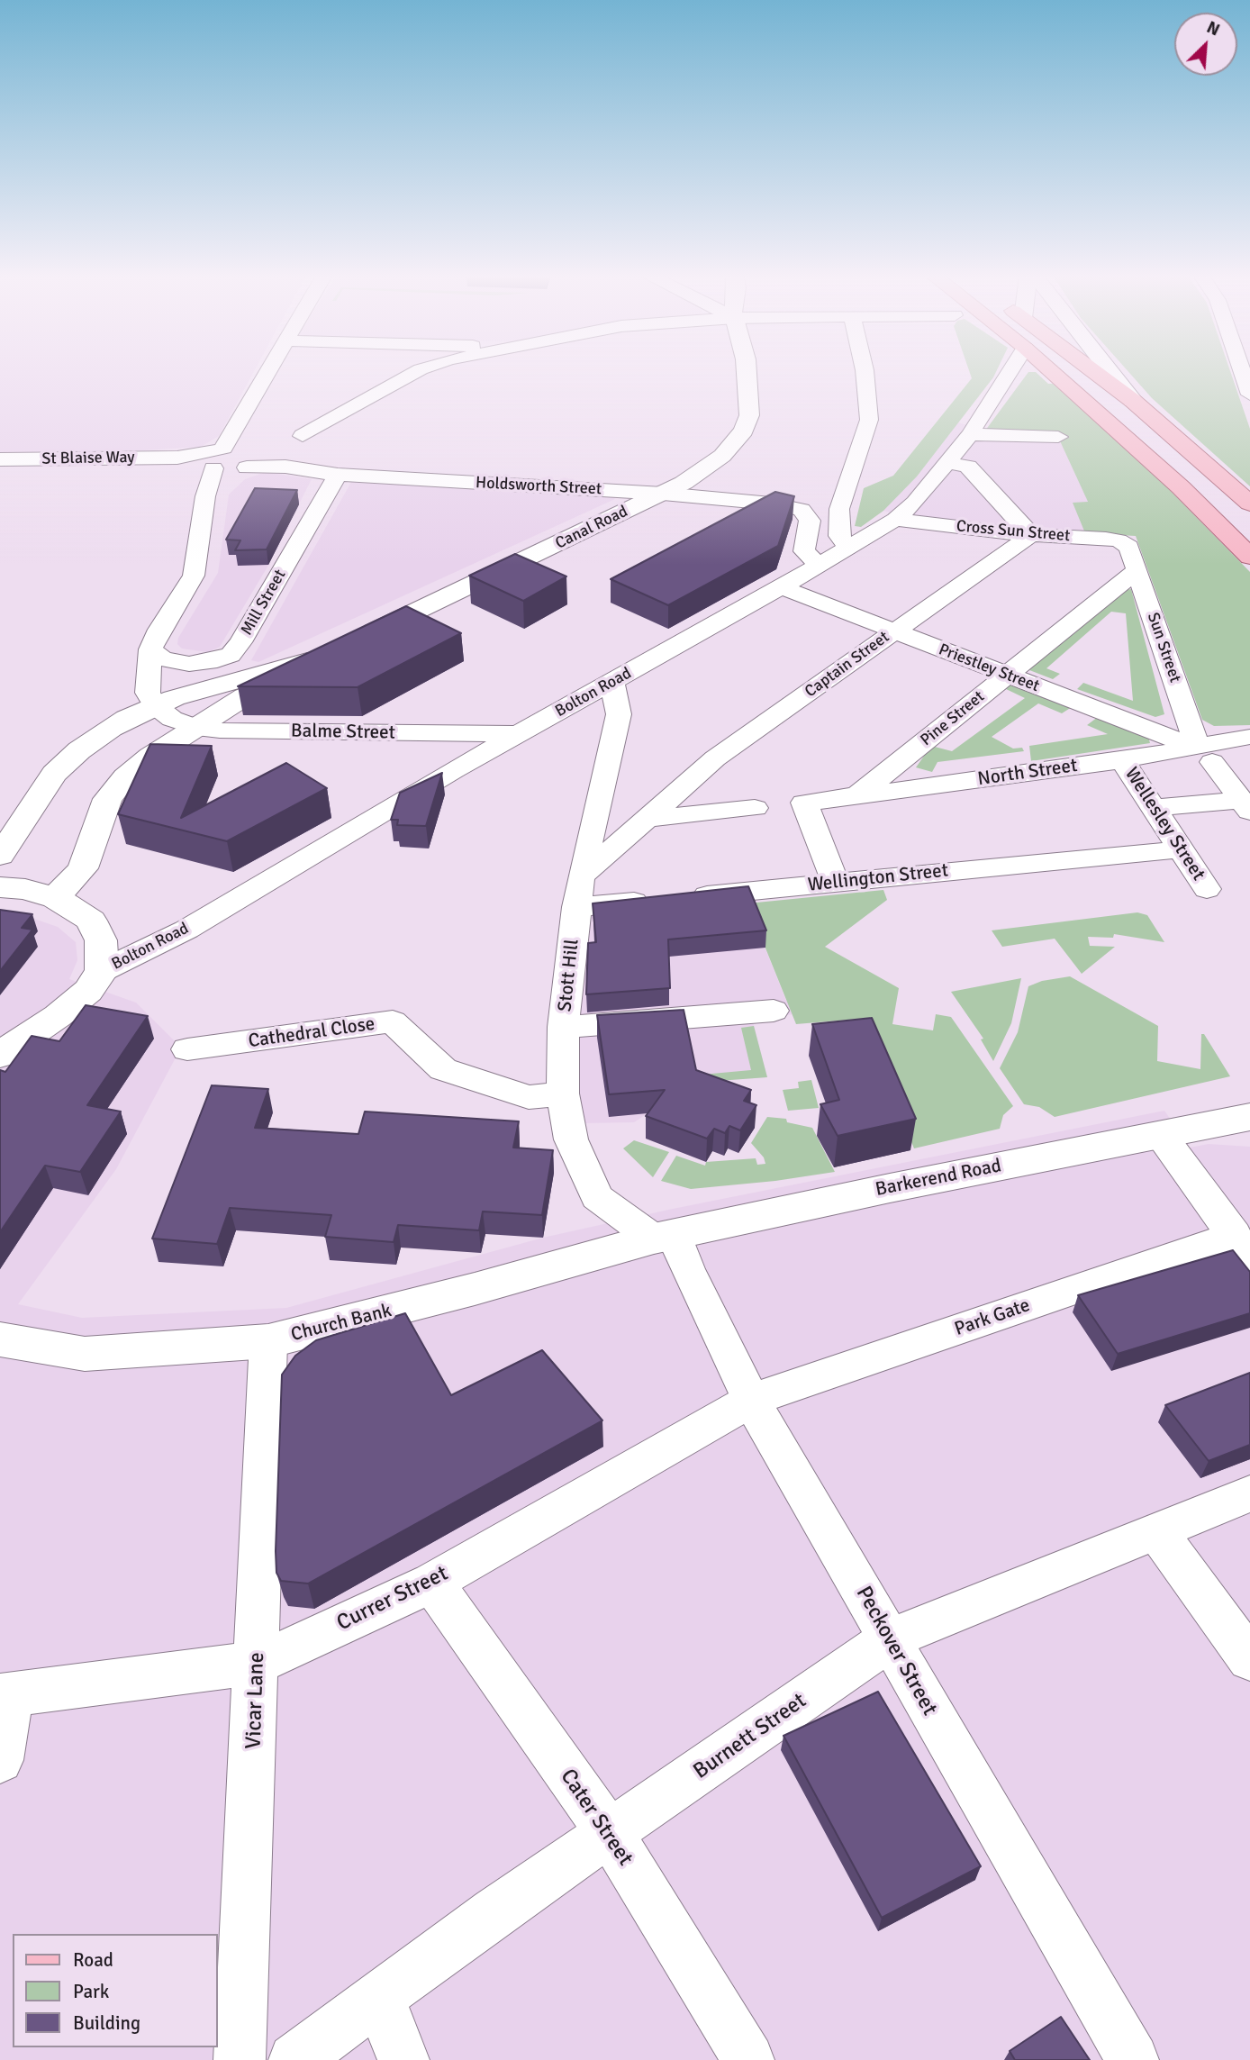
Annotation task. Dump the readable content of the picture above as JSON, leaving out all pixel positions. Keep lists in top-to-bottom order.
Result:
{
  "streets": {
    "street": [
      "St Blaise Way",
      "Holdsworth Street",
      "Canal Road",
      "Cross Sun Street",
      "Mill Street",
      "Sun Street",
      "Captain Street",
      "Priestley Street",
      "Bolton Road",
      "Pine Street",
      "Balme Street",
      "North Street",
      "Wellesley Street",
      "Wellington Street",
      "Stott Hill",
      "Cathedral Close",
      "Barkerend Road",
      "Park Gate",
      "Church Bank",
      "Currer Street",
      "Peckover Street",
      "Vicar Lane",
      "Burnett Street",
      "Cater Street"
    ]
  },
  "crossings": [
    ["St Blaise Way", "Holdsworth Street"],
    ["Holdsworth Street", "Canal Road"],
    ["Holdsworth Street", "Mill Street"],
    ["Holdsworth Street", "Bolton Road"],
    ["Cross Sun Street", "Sun Street"],
    ["Cross Sun Street", "Captain Street"],
    ["Cross Sun Street", "Bolton Road"],
    ["Cross Sun Street", "Pine Street"],
    ["Sun Street", "Priestley Street"],
    ["Sun Street", "Pine Street"],
    ["Sun Street", "North Street"],
    ["Captain Street", "Priestley Street"],
    ["Captain Street", "Stott Hill"],
    ["Priestley Street", "Bolton Road"],
    ["Priestley Street", "Pine Street"],
    ["Priestley Street", "North Street"],
    ["Bolton Road", "Balme Street"],
    ["Bolton Road", "Stott Hill"],
    ["Pine Street", "North Street"],
    ["North Street", "Wellesley Street"],
    ["North Street", "Wellington Street"],
    ["Wellesley Street", "Wellington Street"],
    ["Wellington Street", "Stott Hill"],
    ["Stott Hill", "Cathedral Close"],
    ["Stott Hill", "Barkerend Road"],
    ["Stott Hill", "Church Bank"],
    ["Stott Hill", "Peckover Street"],
    ["Barkerend Road", "Church Bank"],
    ["Barkerend Road", "Peckover Street"],
    ["Park Gate", "Currer Street"],
    ["Park Gate", "Peckover Street"],
    ["Church Bank", "Peckover Street"],
    ["Church Bank", "Vicar Lane"],
    ["Currer Street", "Peckover Street"],
    ["Currer Street", "Vicar Lane"],
    ["Currer Street", "Cater Street"],
    ["Peckover Street", "Burnett Street"],
    ["Burnett Street", "Cater Street"]
  ],
  "legend": ["Road", "Park", "Building"],
  "north": "top right"
}
